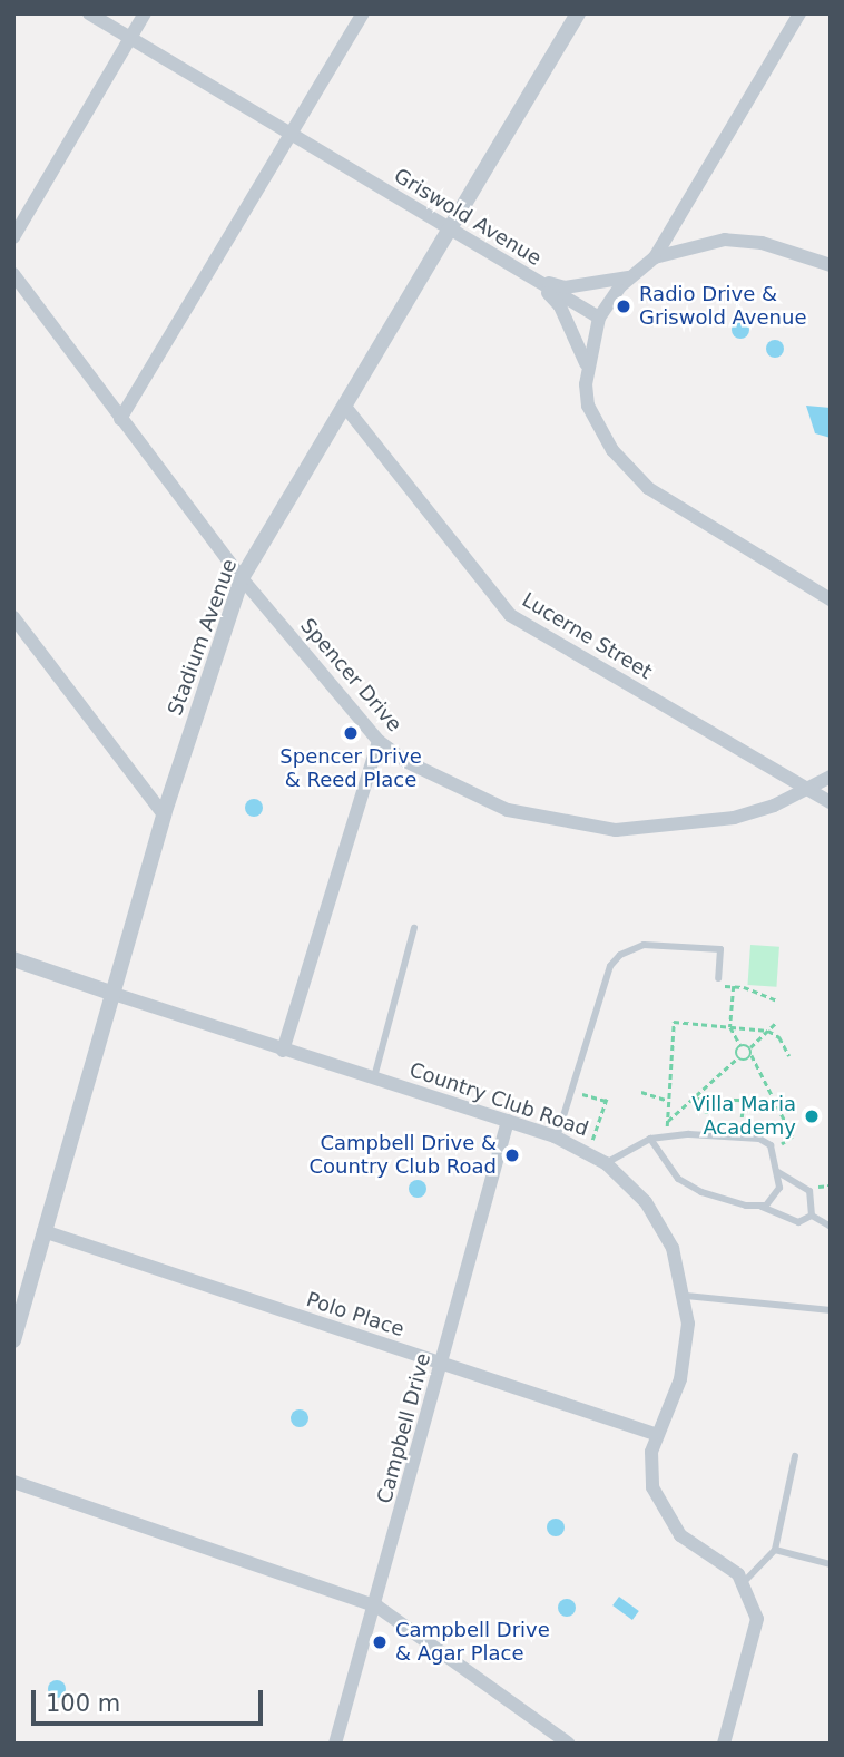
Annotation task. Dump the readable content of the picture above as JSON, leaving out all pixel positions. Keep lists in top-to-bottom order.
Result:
{
  "streets": {
    "street": [
      "Griswold Avenue",
      "Lucerne Street",
      "Stadium Avenue",
      "Spencer Drive",
      "Country Club Road",
      "Polo Place",
      "Campbell Drive"
    ]
  },
  "crossings": [
    ["Griswold Avenue", "Stadium Avenue"],
    ["Lucerne Street", "Stadium Avenue"],
    ["Lucerne Street", "Spencer Drive"],
    ["Stadium Avenue", "Spencer Drive"],
    ["Stadium Avenue", "Country Club Road"],
    ["Stadium Avenue", "Polo Place"],
    ["Country Club Road", "Polo Place"],
    ["Country Club Road", "Campbell Drive"],
    ["Polo Place", "Campbell Drive"]
  ],
  "places": [
    "Radio Drive & Griswold Avenue",
    "Spencer Drive & Reed Place",
    "Villa Maria Academy",
    "Campbell Drive & Country Club Road",
    "Campbell Drive & Agar Place"
  ],
  "scale_bar": "100 m"
}
